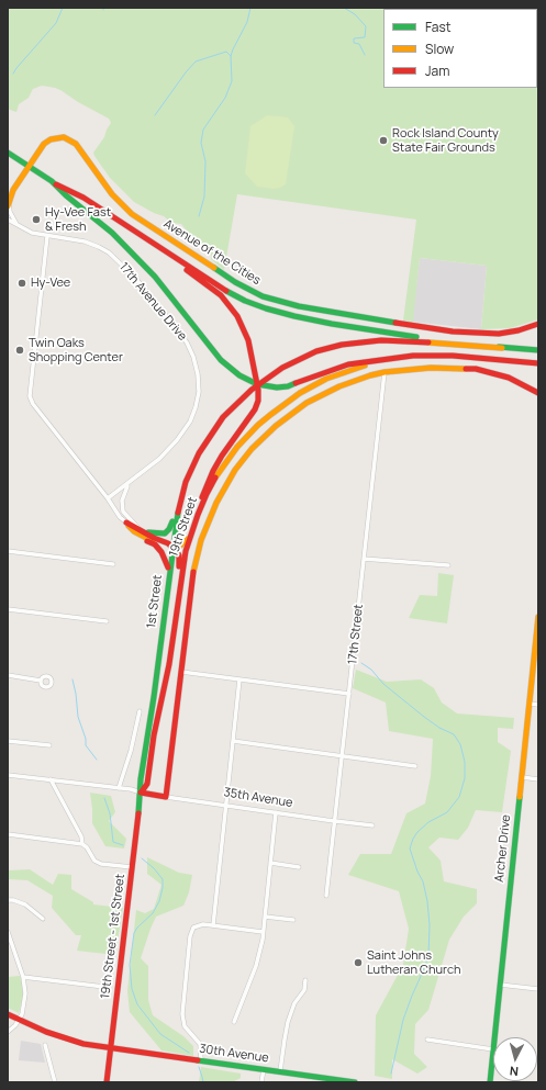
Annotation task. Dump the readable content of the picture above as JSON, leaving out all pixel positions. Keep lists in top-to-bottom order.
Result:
{
  "streets": {
    "main road": [
      "Avenue of the Cities",
      "19th Street",
      "1st Street",
      "35th Avenue",
      "Archer Drive",
      "19th Street - 1st Street",
      "30th Avenue"
    ],
    "street": ["17th Avenue Drive", "17th Street"]
  },
  "crossings": [
    ["Avenue of the Cities", "19th Street"],
    ["Avenue of the Cities", "1st Street"],
    ["19th Street", "1st Street"],
    ["19th Street", "17th Street"],
    ["19th Street", "35th Avenue"],
    ["19th Street", "19th Street - 1st Street"],
    ["1st Street", "35th Avenue"],
    ["1st Street", "19th Street - 1st Street"],
    ["17th Street", "35th Avenue"],
    ["35th Avenue", "19th Street - 1st Street"],
    ["19th Street - 1st Street", "30th Avenue"]
  ],
  "places": [
    "Rock Island County State Fair Grounds",
    "Hy-Vee Fast & Fresh",
    "Hy-Vee",
    "Twin Oaks Shopping Center",
    "Saint Johns Lutheran Church"
  ],
  "legend": ["Fast", "Slow", "Jam"],
  "north": "bottom"
}
